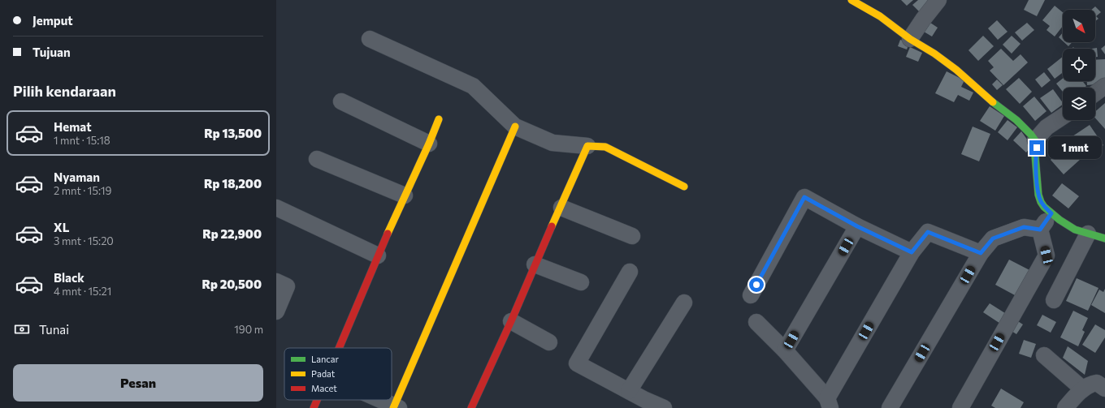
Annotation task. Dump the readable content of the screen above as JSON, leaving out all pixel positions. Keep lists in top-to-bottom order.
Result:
{
  "legend": ["Lancar", "Padat", "Macet"],
  "north": "bottom right",
  "page": {
    "banner": ["Jemput", "Tujuan"],
    "heading": "Pilih kendaraan",
    "list": [
      {
        "name": "Hemat",
        "note": "1 mnt · 15:18",
        "value": "Rp 13,500"
      },
      {
        "name": "Nyaman",
        "note": "2 mnt · 15:19",
        "value": "Rp 18,200"
      },
      {
        "name": "XL",
        "note": "3 mnt · 15:20",
        "value": "Rp 22,900"
      },
      {
        "name": "Black",
        "note": "4 mnt · 15:21",
        "value": "Rp 20,500"
      }
    ],
    "bubble": "1 mnt",
    "pay": ["Tunai", "190 m"],
    "buttons": "Pesan"
  }
}
